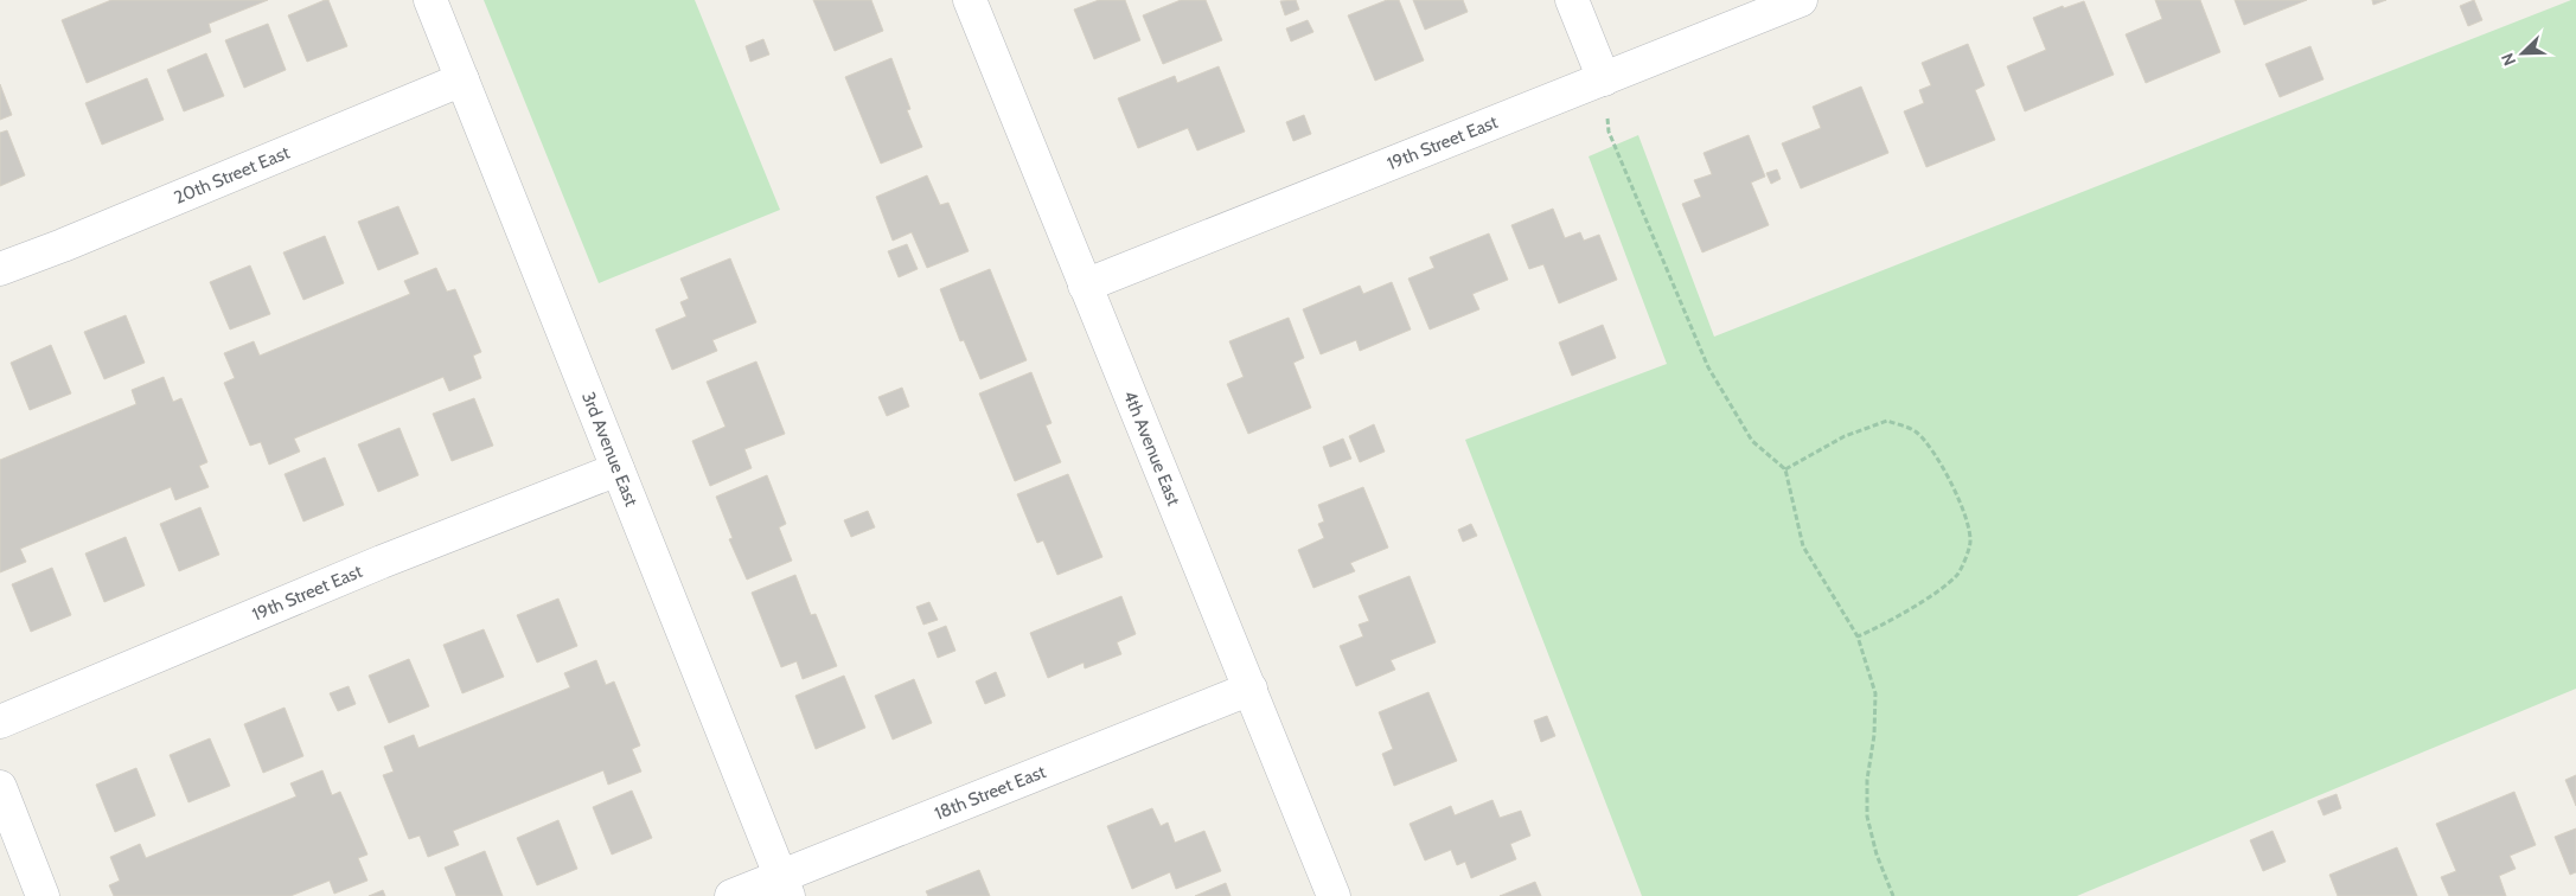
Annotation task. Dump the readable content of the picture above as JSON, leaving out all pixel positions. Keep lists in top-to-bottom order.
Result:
{
  "streets": {
    "street": [
      "19th Street East",
      "20th Street East",
      "3rd Avenue East",
      "4th Avenue East",
      "18th Street East"
    ]
  },
  "crossings": [
    ["19th Street East", "3rd Avenue East"],
    ["19th Street East", "4th Avenue East"],
    ["20th Street East", "3rd Avenue East"],
    ["3rd Avenue East", "18th Street East"],
    ["4th Avenue East", "18th Street East"]
  ],
  "north": "bottom left"
}
